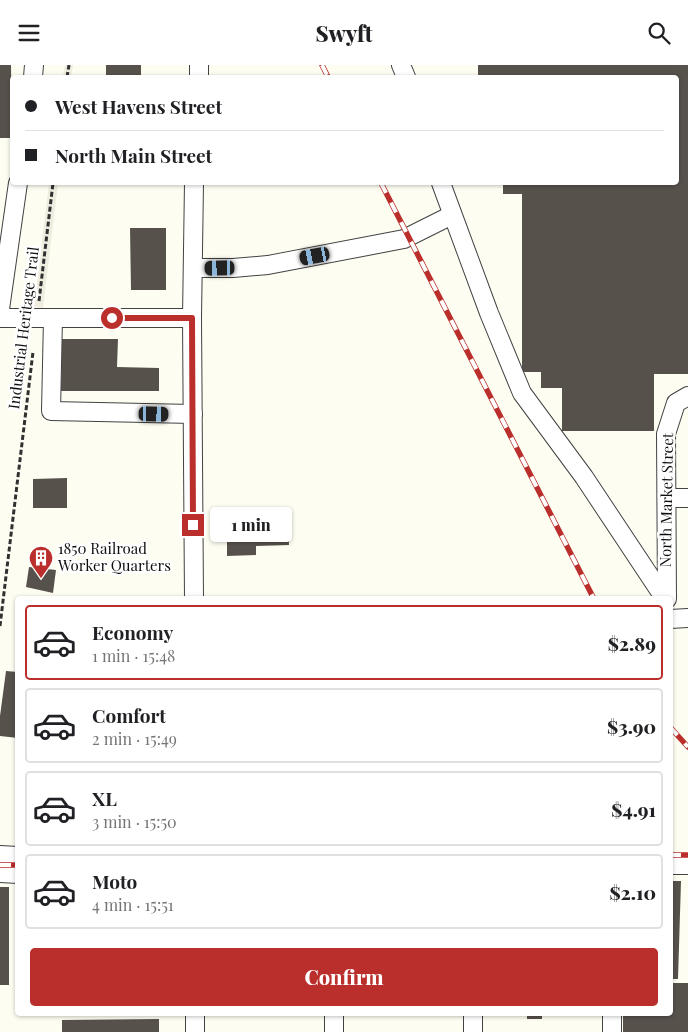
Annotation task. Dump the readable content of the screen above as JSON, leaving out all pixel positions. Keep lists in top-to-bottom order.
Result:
{
  "streets": {
    "street": ["North Market Street"],
    "path": ["Industrial Heritage Trail"]
  },
  "places": {
    "building": ["1850 Railroad Worker Quarters"]
  },
  "page": {
    "header": "Swyft",
    "banner": ["West Havens Street", "North Main Street"],
    "bubble": "1 min",
    "list": [
      {
        "name": "Economy",
        "note": "1 min · 15:48",
        "value": "$2.89"
      },
      {
        "name": "Comfort",
        "note": "2 min · 15:49",
        "value": "$3.90"
      },
      {
        "name": "XL",
        "note": "3 min · 15:50",
        "value": "$4.91"
      },
      {
        "name": "Moto",
        "note": "4 min · 15:51",
        "value": "$2.10"
      }
    ],
    "buttons": "Confirm"
  }
}
